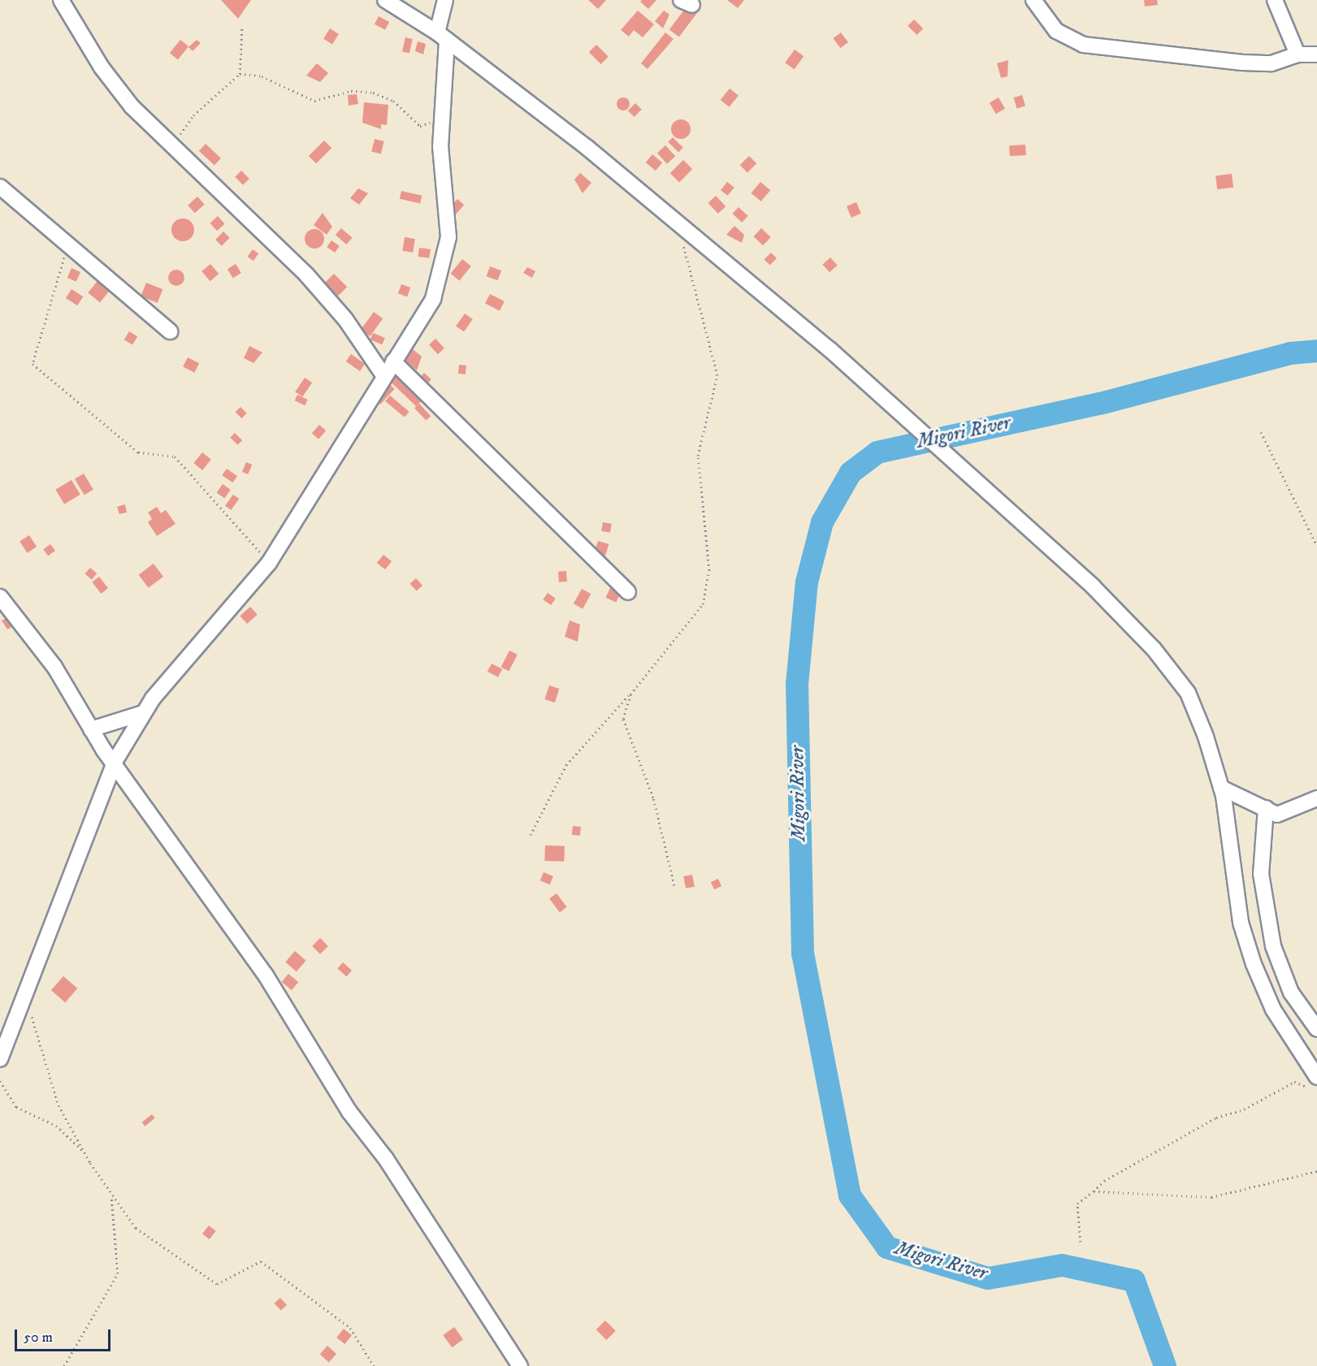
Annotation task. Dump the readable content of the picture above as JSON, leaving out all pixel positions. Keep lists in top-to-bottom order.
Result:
{
  "water": ["Migori River"],
  "scale_bar": "50 m"
}
